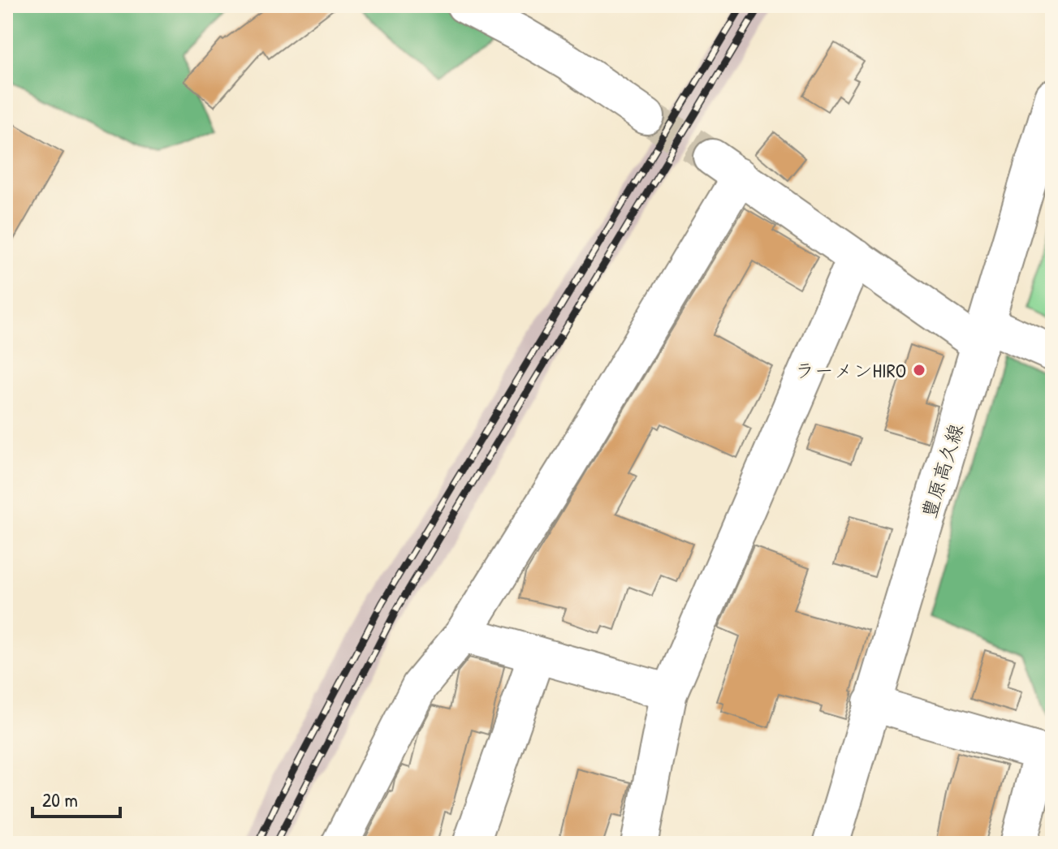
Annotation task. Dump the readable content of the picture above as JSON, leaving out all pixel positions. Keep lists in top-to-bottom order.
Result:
{
  "streets": {
    "street": ["豊原高久線"]
  },
  "places": ["ラーメンHIRO"],
  "scale_bar": "20 m"
}
